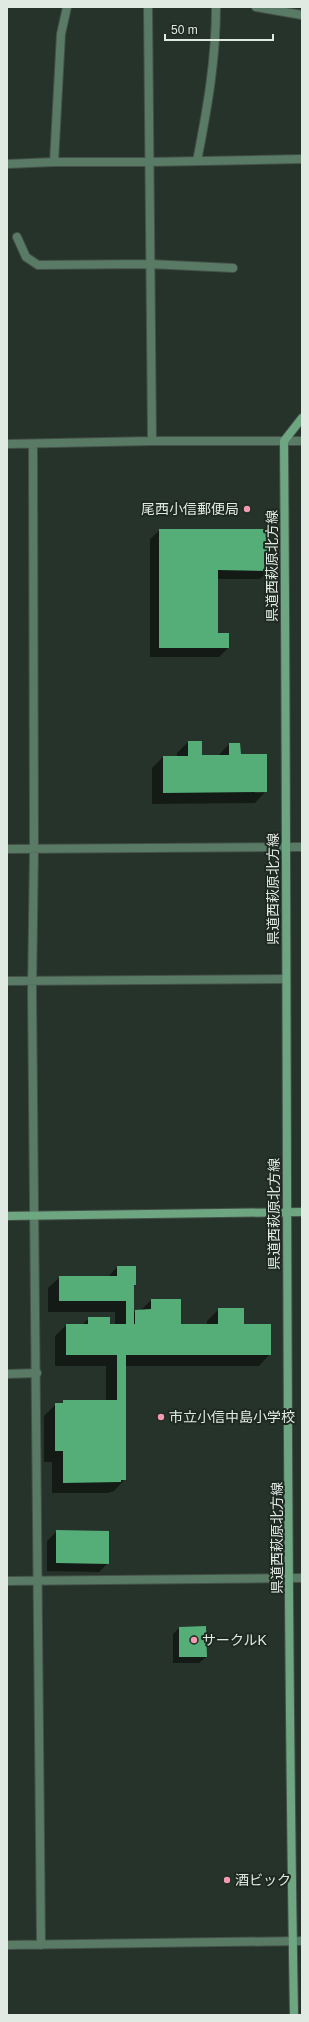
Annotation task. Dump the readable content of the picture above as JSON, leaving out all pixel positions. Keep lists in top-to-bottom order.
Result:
{
  "streets": {
    "main road": ["県道西萩原北方線"]
  },
  "places": [
    "尾西小信郵便局",
    "市立小信中島小学校",
    "サークルK",
    "酒ビック"
  ],
  "scale_bar": "50 m"
}
